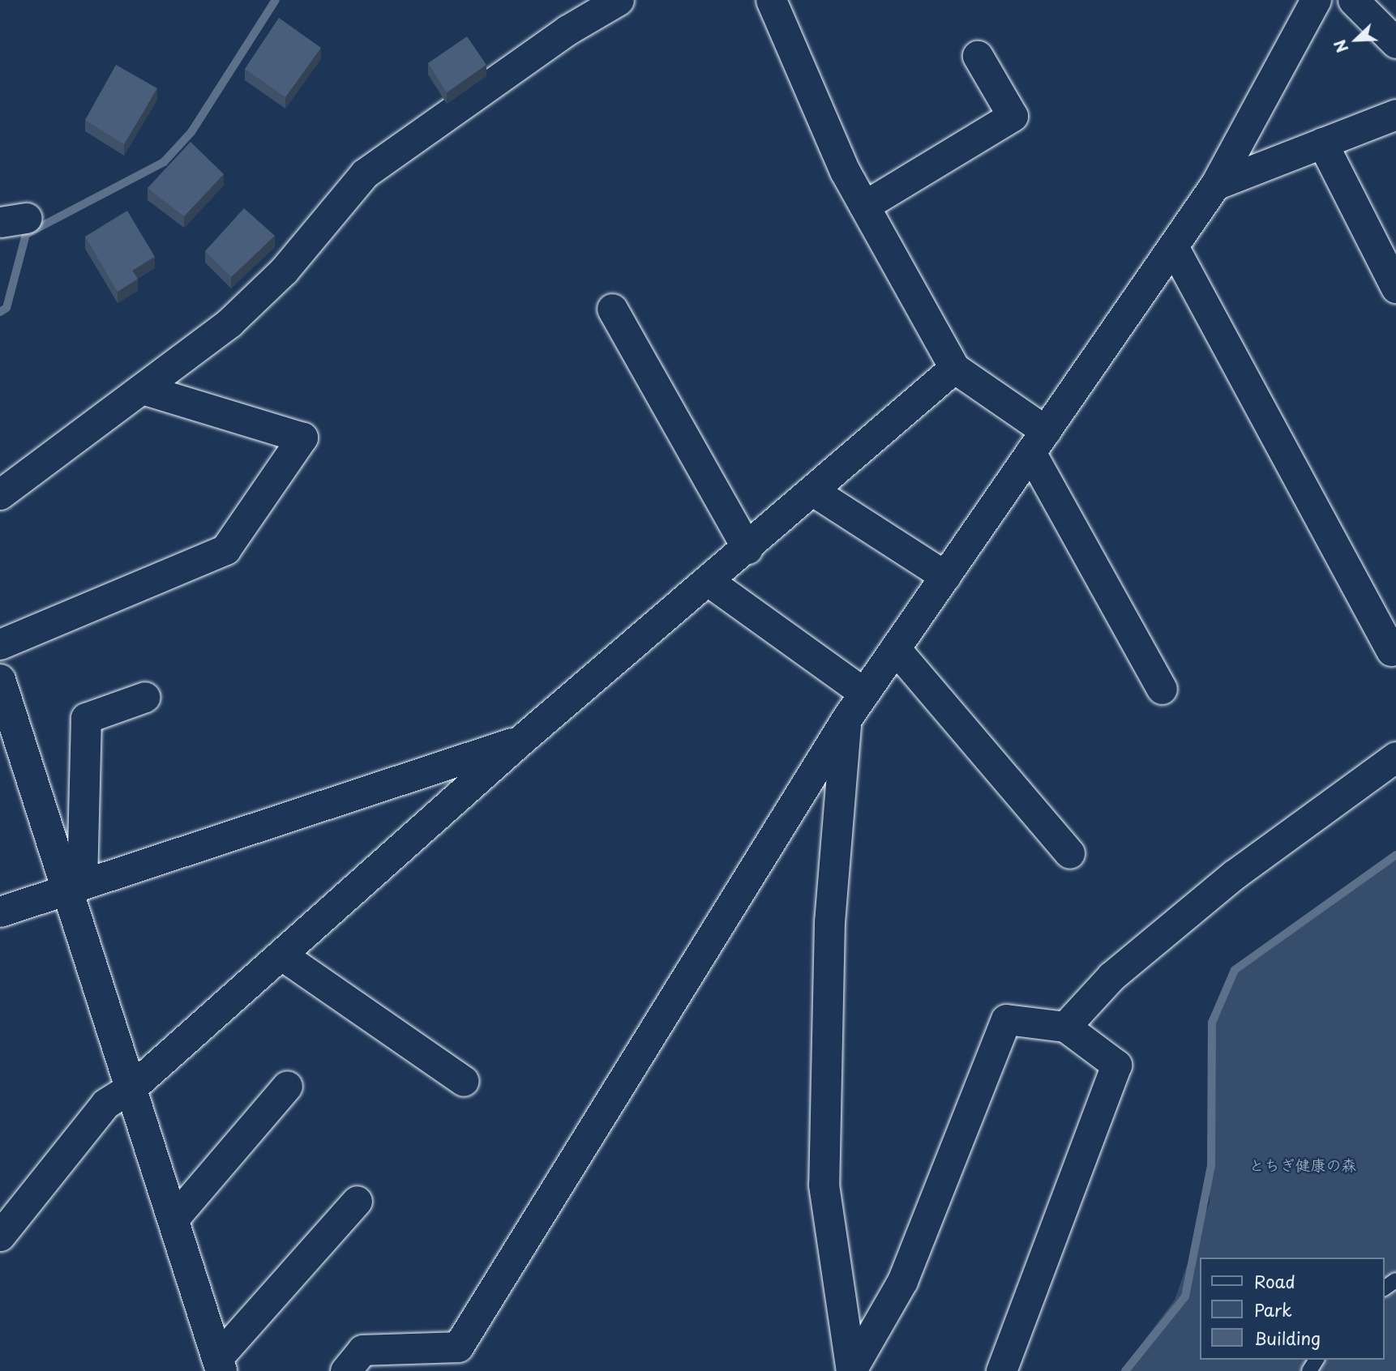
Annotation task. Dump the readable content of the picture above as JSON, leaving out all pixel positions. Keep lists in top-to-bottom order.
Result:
{
  "parks": ["とちぎ健康の森"],
  "legend": ["Road", "Park", "Building"],
  "north": "bottom left"
}
